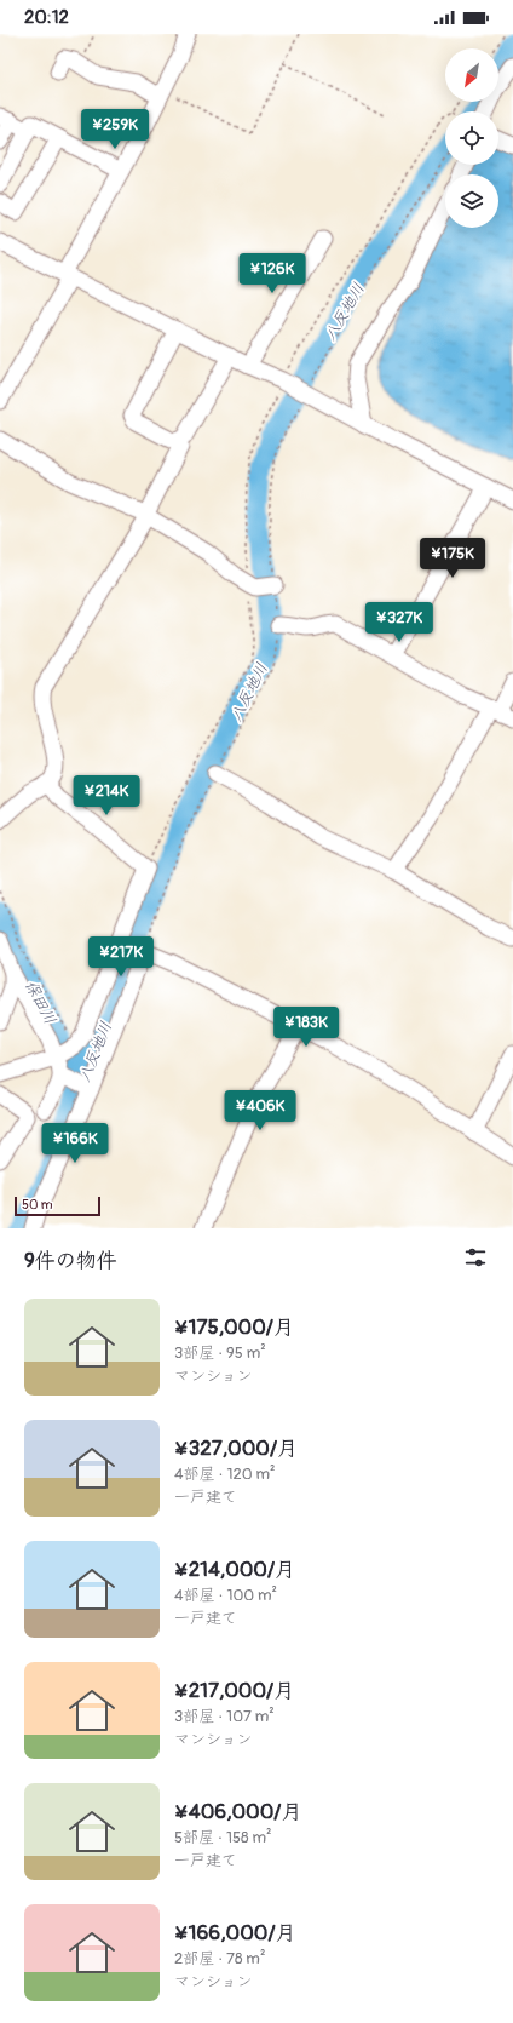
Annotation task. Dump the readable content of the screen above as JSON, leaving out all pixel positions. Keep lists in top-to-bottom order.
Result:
{
  "water": ["八反地川", "保田川"],
  "scale_bar": "50 m",
  "north": "bottom left",
  "page": {
    "status": "20:12",
    "price": [
      "¥259K",
      "¥126K",
      "¥175K",
      "¥327K",
      "¥214K",
      "¥217K",
      "¥183K",
      "¥406K",
      "¥166K"
    ],
    "scale": "50 m",
    "heading": "9件の物件",
    "list": [
      {
        "name": "¥175,000/月",
        "note": "3部屋 · 95 m² · マンション"
      },
      {
        "name": "¥327,000/月",
        "note": "4部屋 · 120 m² · 一戸建て"
      },
      {
        "name": "¥214,000/月",
        "note": "4部屋 · 100 m² · 一戸建て"
      },
      {
        "name": "¥217,000/月",
        "note": "3部屋 · 107 m² · マンション"
      },
      {
        "name": "¥406,000/月",
        "note": "5部屋 · 158 m² · 一戸建て"
      },
      {
        "name": "¥166,000/月",
        "note": "2部屋 · 78 m² · マンション"
      }
    ]
  }
}
